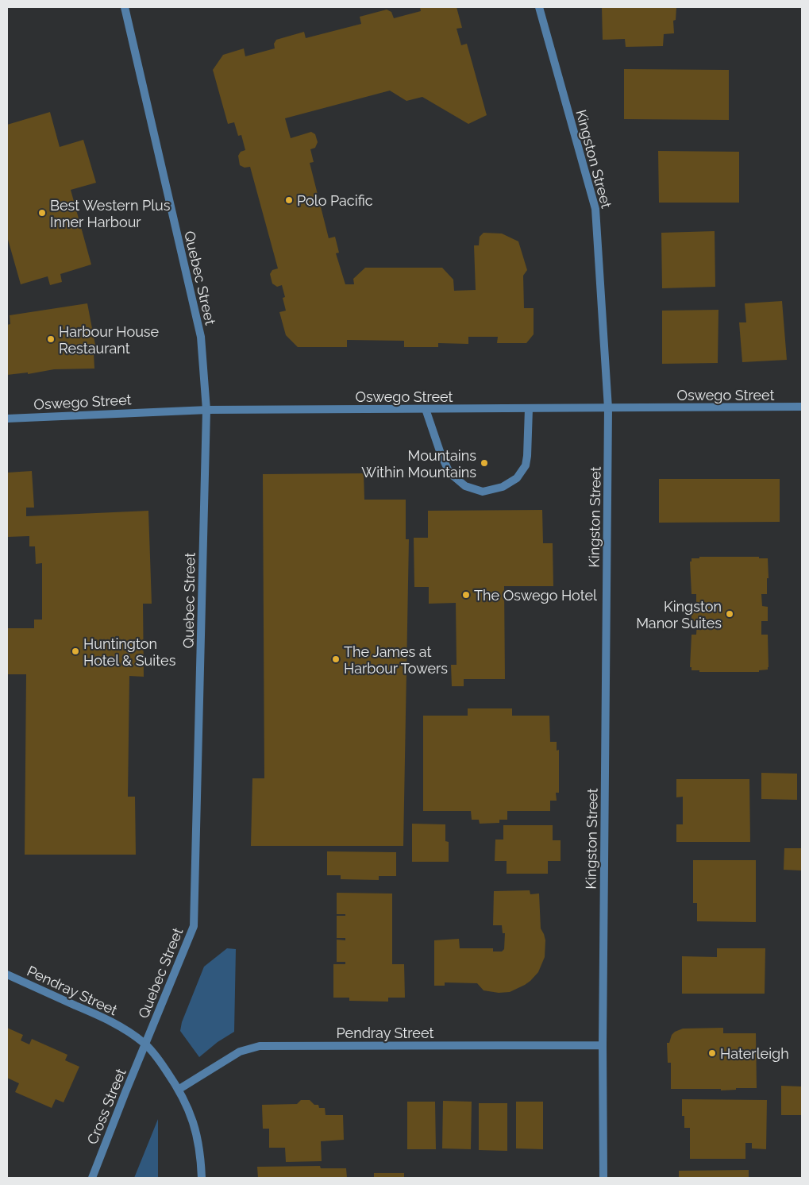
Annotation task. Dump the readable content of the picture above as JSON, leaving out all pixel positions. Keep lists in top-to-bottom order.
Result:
{
  "streets": {
    "street": [
      "Kingston Street",
      "Quebec Street",
      "Oswego Street",
      "Pendray Street",
      "Cross Street"
    ]
  },
  "crossings": [
    ["Kingston Street", "Oswego Street"],
    ["Kingston Street", "Pendray Street"],
    ["Quebec Street", "Oswego Street"],
    ["Quebec Street", "Pendray Street"],
    ["Quebec Street", "Cross Street"],
    ["Pendray Street", "Cross Street"]
  ],
  "places": [
    "Polo Pacific",
    "Best Western Plus Inner Harbour",
    "Harbour House Restaurant",
    "Mountains Within Mountains",
    "The Oswego Hotel",
    "Kingston Manor Suites",
    "Huntington Hotel & Suites",
    "The James at Harbour Towers",
    "Haterleigh"
  ]
}
